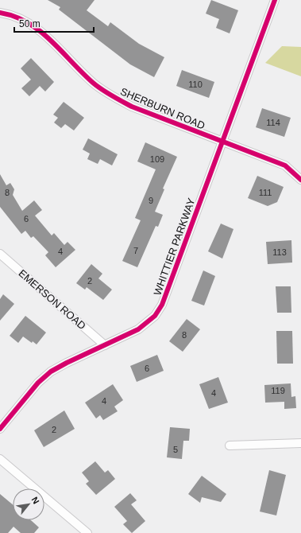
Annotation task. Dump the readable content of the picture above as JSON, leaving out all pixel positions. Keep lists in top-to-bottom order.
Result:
{
  "streets": {
    "street": ["SHERBURN ROAD", "WHITTIER PARKWAY", "EMERSON ROAD"]
  },
  "crossings": [
    ["SHERBURN ROAD", "WHITTIER PARKWAY"],
    ["WHITTIER PARKWAY", "EMERSON ROAD"]
  ],
  "house_numbers": [
    "110",
    "114",
    "109",
    "8",
    "111",
    "9",
    "6",
    "7",
    "4",
    "113",
    "2",
    "8",
    "6",
    "119",
    "4",
    "4",
    "2",
    "5"
  ],
  "scale_bar": "50 m",
  "north": "top right"
}
